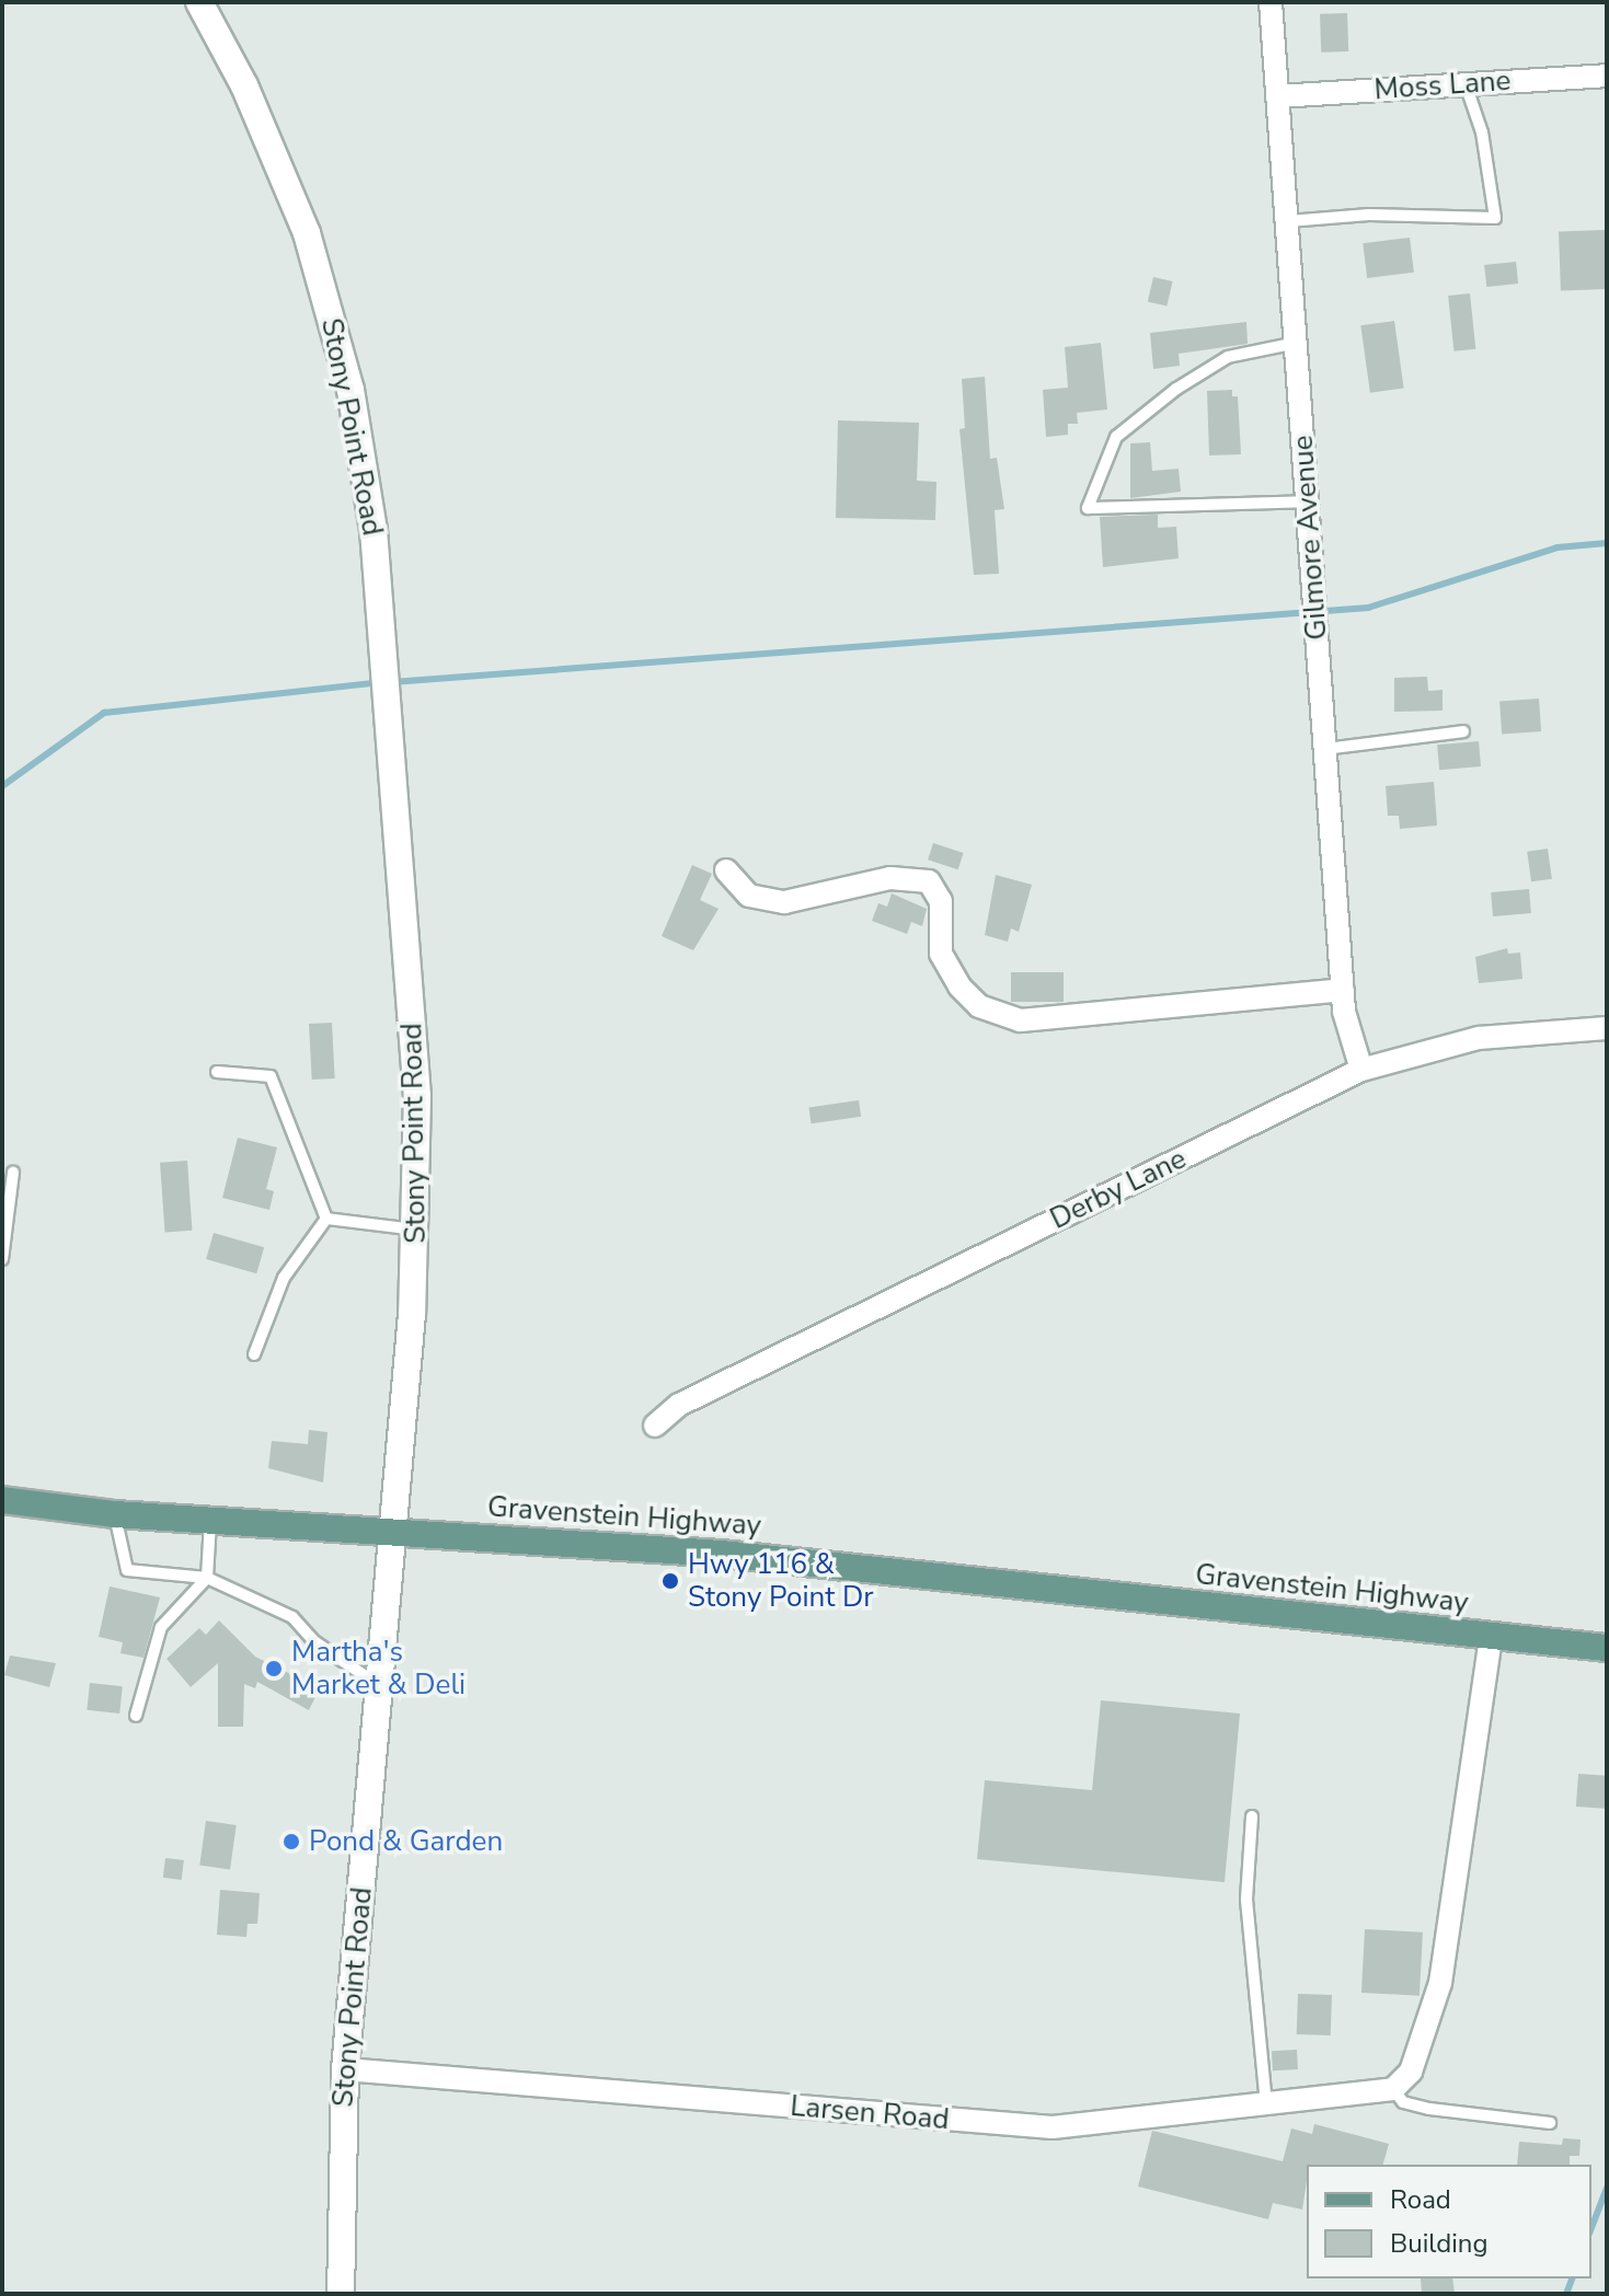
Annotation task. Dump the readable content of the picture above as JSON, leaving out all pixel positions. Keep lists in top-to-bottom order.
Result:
{
  "streets": {
    "main road": ["Stony Point Road", "Gravenstein Highway"],
    "street": [
      "Moss Lane",
      "Gilmore Avenue",
      "Derby Lane",
      "Larsen Road"
    ]
  },
  "crossings": [
    ["Moss Lane", "Gilmore Avenue"],
    ["Stony Point Road", "Gravenstein Highway"],
    ["Stony Point Road", "Larsen Road"],
    ["Gilmore Avenue", "Derby Lane"]
  ],
  "places": ["Hwy 116 & Stony Point Dr", "Martha's Market & Deli", "Pond & Garden"],
  "legend": ["Road", "Building"]
}
